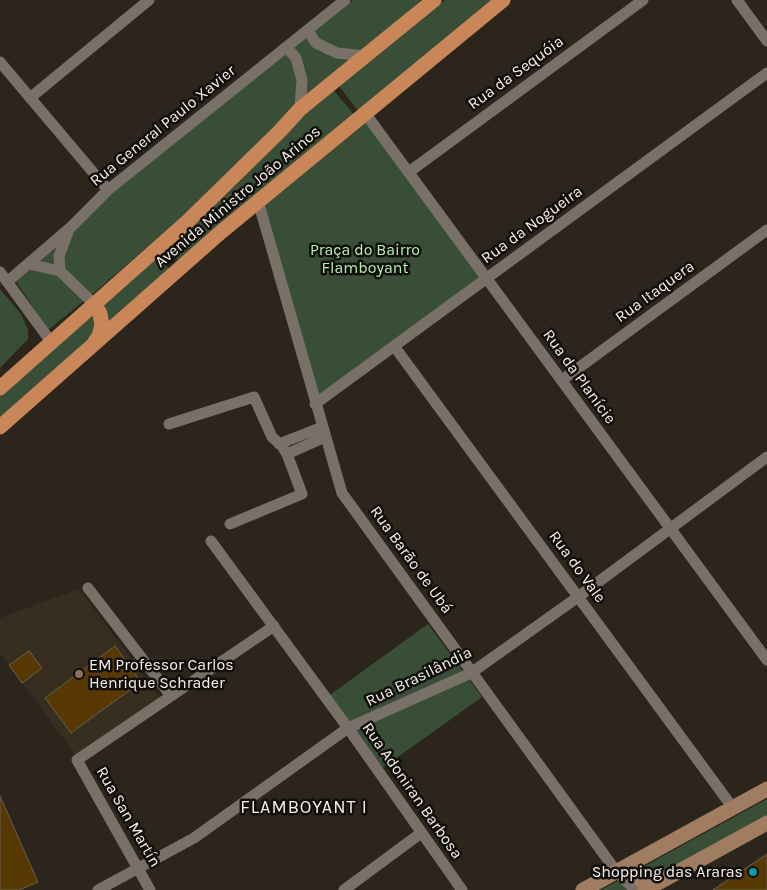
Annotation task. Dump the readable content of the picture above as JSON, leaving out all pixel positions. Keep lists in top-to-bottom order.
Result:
{
  "streets": {
    "main road": ["Avenida Ministro João Arinos"],
    "street": [
      "Rua da Sequóia",
      "Rua General Paulo Xavier",
      "Rua da Nogueira",
      "Rua Itaquera",
      "Rua da Planície",
      "Rua Barão de Ubá",
      "Rua do Vale",
      "Rua Brasilândia",
      "Rua Adoniran Barbosa",
      "Rua San Martín"
    ]
  },
  "crossings": [
    ["Rua da Sequóia", "Rua da Planície"],
    ["Avenida Ministro João Arinos", "Rua da Planície"],
    ["Avenida Ministro João Arinos", "Rua Barão de Ubá"],
    ["Rua da Nogueira", "Rua da Planície"],
    ["Rua da Nogueira", "Rua Barão de Ubá"],
    ["Rua da Nogueira", "Rua do Vale"],
    ["Rua Itaquera", "Rua da Planície"],
    ["Rua da Planície", "Rua Brasilândia"],
    ["Rua Barão de Ubá", "Rua Brasilândia"],
    ["Rua do Vale", "Rua Brasilândia"],
    ["Rua Brasilândia", "Rua Adoniran Barbosa"],
    ["Rua Brasilândia", "Rua San Martín"]
  ],
  "districts": ["FLAMBOYANT I"],
  "parks": ["Praça do Bairro Flamboyant"],
  "places": ["EM Professor Carlos Henrique Schrader", "Shopping das Araras"]
}
